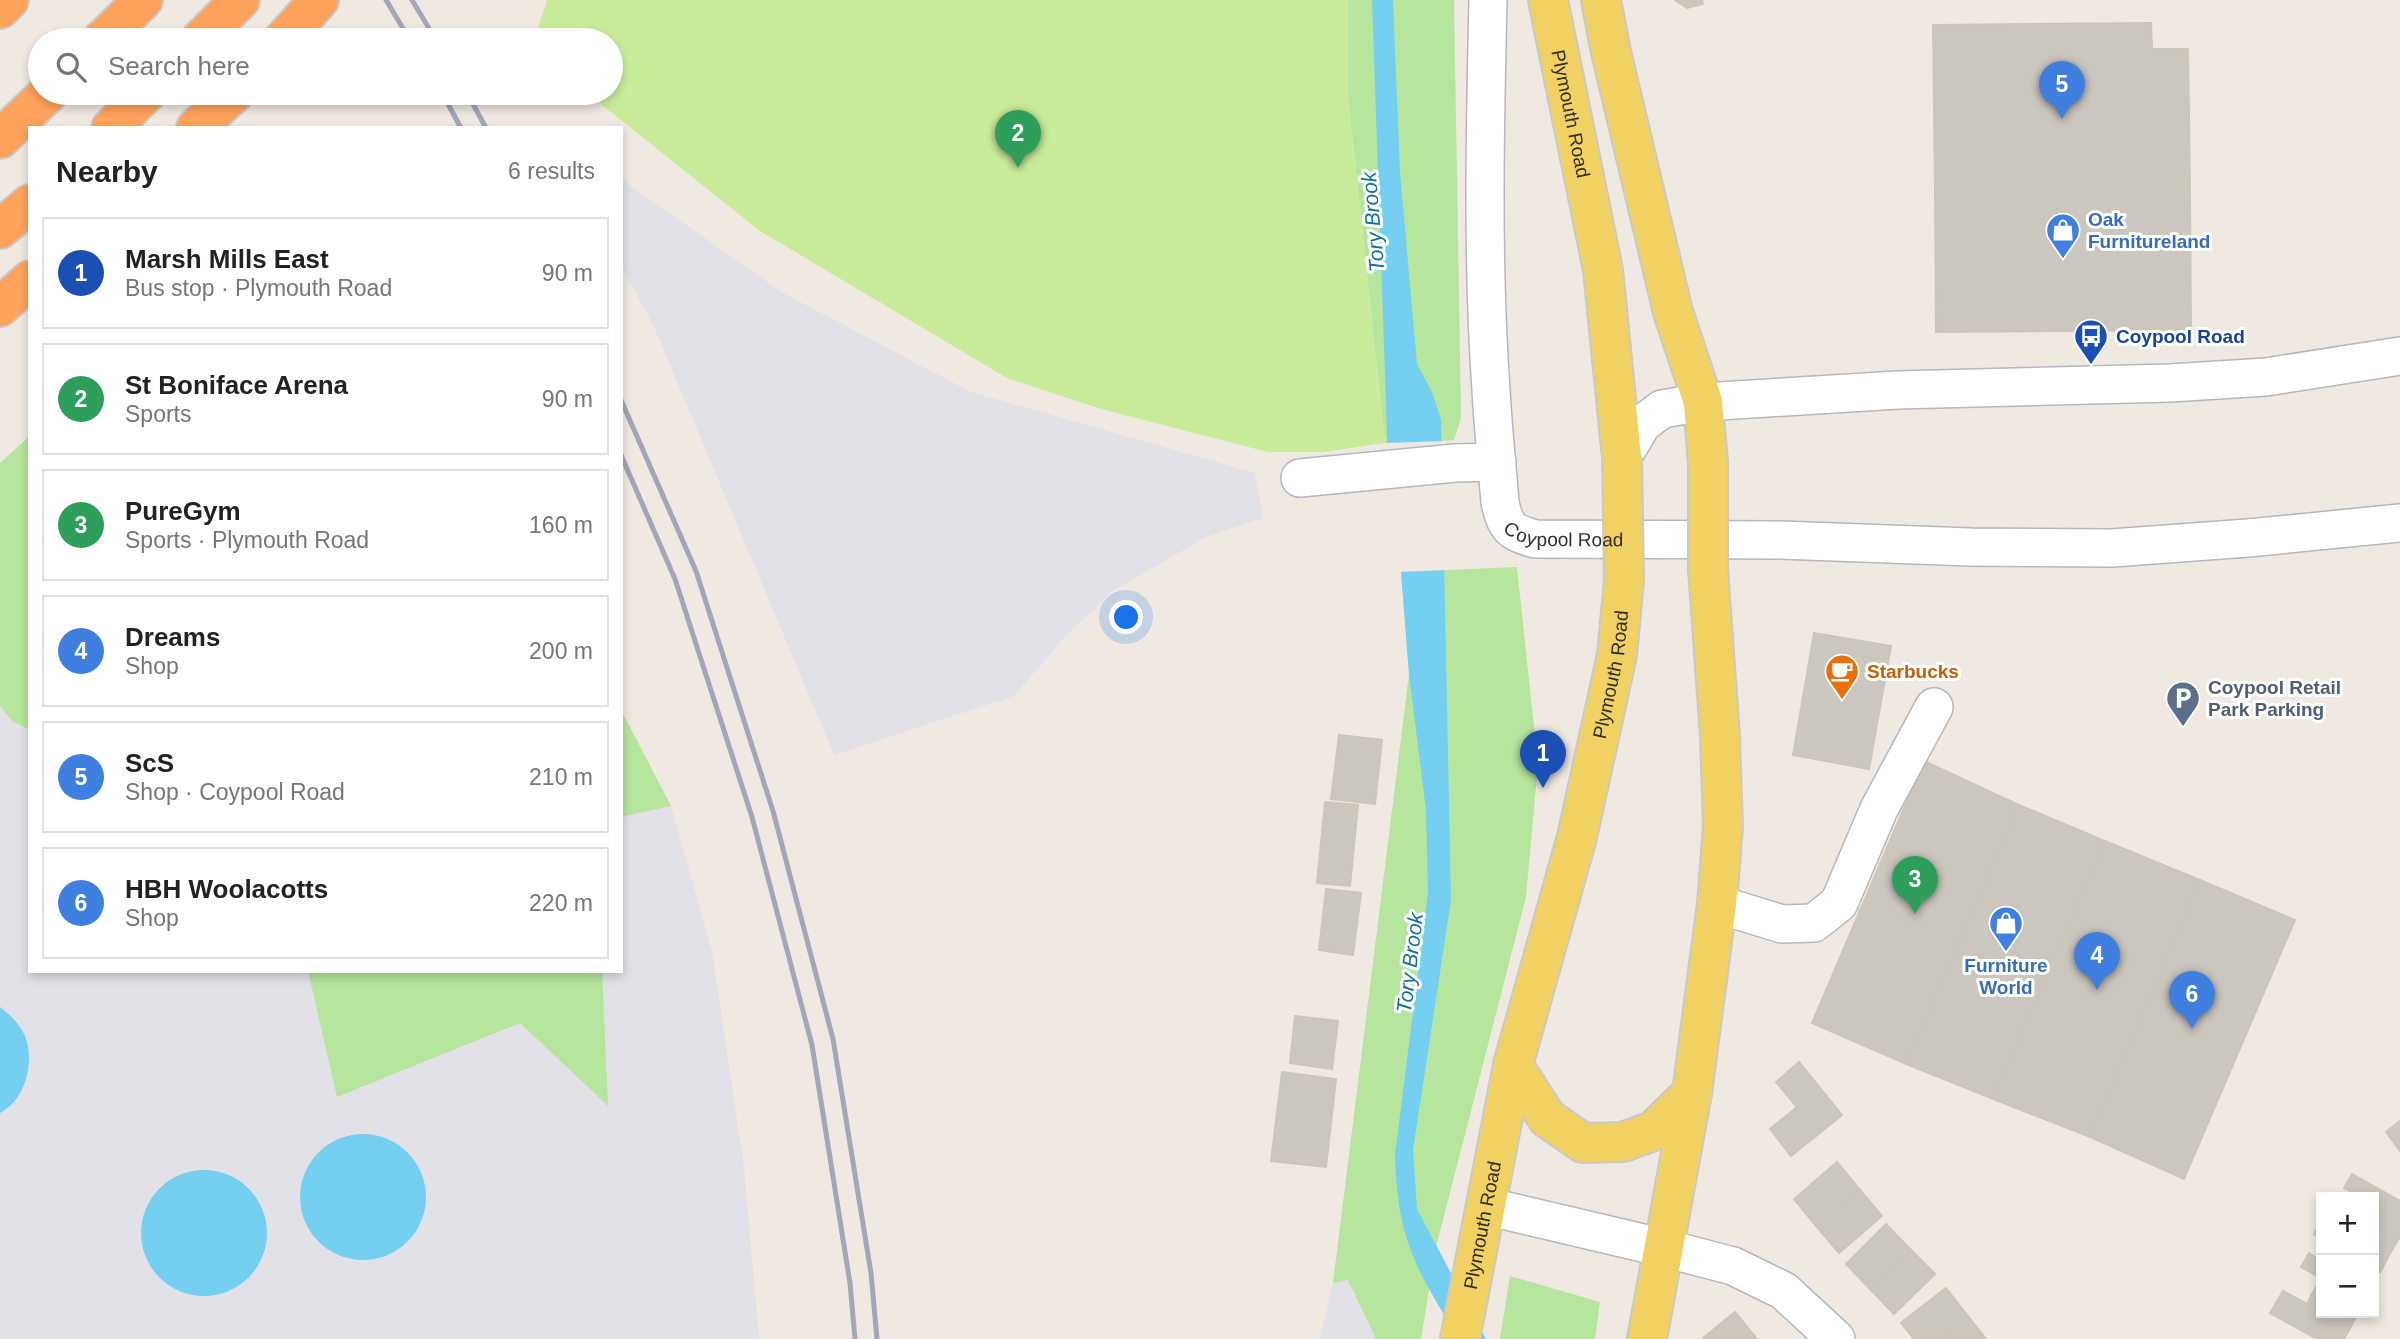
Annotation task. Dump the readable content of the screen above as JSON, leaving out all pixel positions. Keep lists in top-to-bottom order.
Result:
{
  "streets": {
    "main road": ["Plymouth Road"],
    "street": ["Coypool Road"]
  },
  "water": ["Tory Brook"],
  "places": {
    "shop": ["Oak Furnitureland", "Furniture World"],
    "bus stop": ["Coypool Road"],
    "cafe": ["Starbucks"],
    "parking": ["Coypool Retail Park Parking"]
  },
  "page": {
    "search": "Search here",
    "pins": [
      "5",
      "2",
      "1",
      "3",
      "4",
      "6"
    ],
    "heading": ["Nearby", "6 results"],
    "list": [
      {
        "mark": "1",
        "name": "Marsh Mills East",
        "note": "Bus stop · Plymouth Road",
        "value": "90 m"
      },
      {
        "mark": "2",
        "name": "St Boniface Arena",
        "note": "Sports",
        "value": "90 m"
      },
      {
        "mark": "3",
        "name": "PureGym",
        "note": "Sports · Plymouth Road",
        "value": "160 m"
      },
      {
        "mark": "4",
        "name": "Dreams",
        "note": "Shop",
        "value": "200 m"
      },
      {
        "mark": "5",
        "name": "ScS",
        "note": "Shop · Coypool Road",
        "value": "210 m"
      },
      {
        "mark": "6",
        "name": "HBH Woolacotts",
        "note": "Shop",
        "value": "220 m"
      }
    ],
    "map_buttons": ["+", "−"]
  }
}
